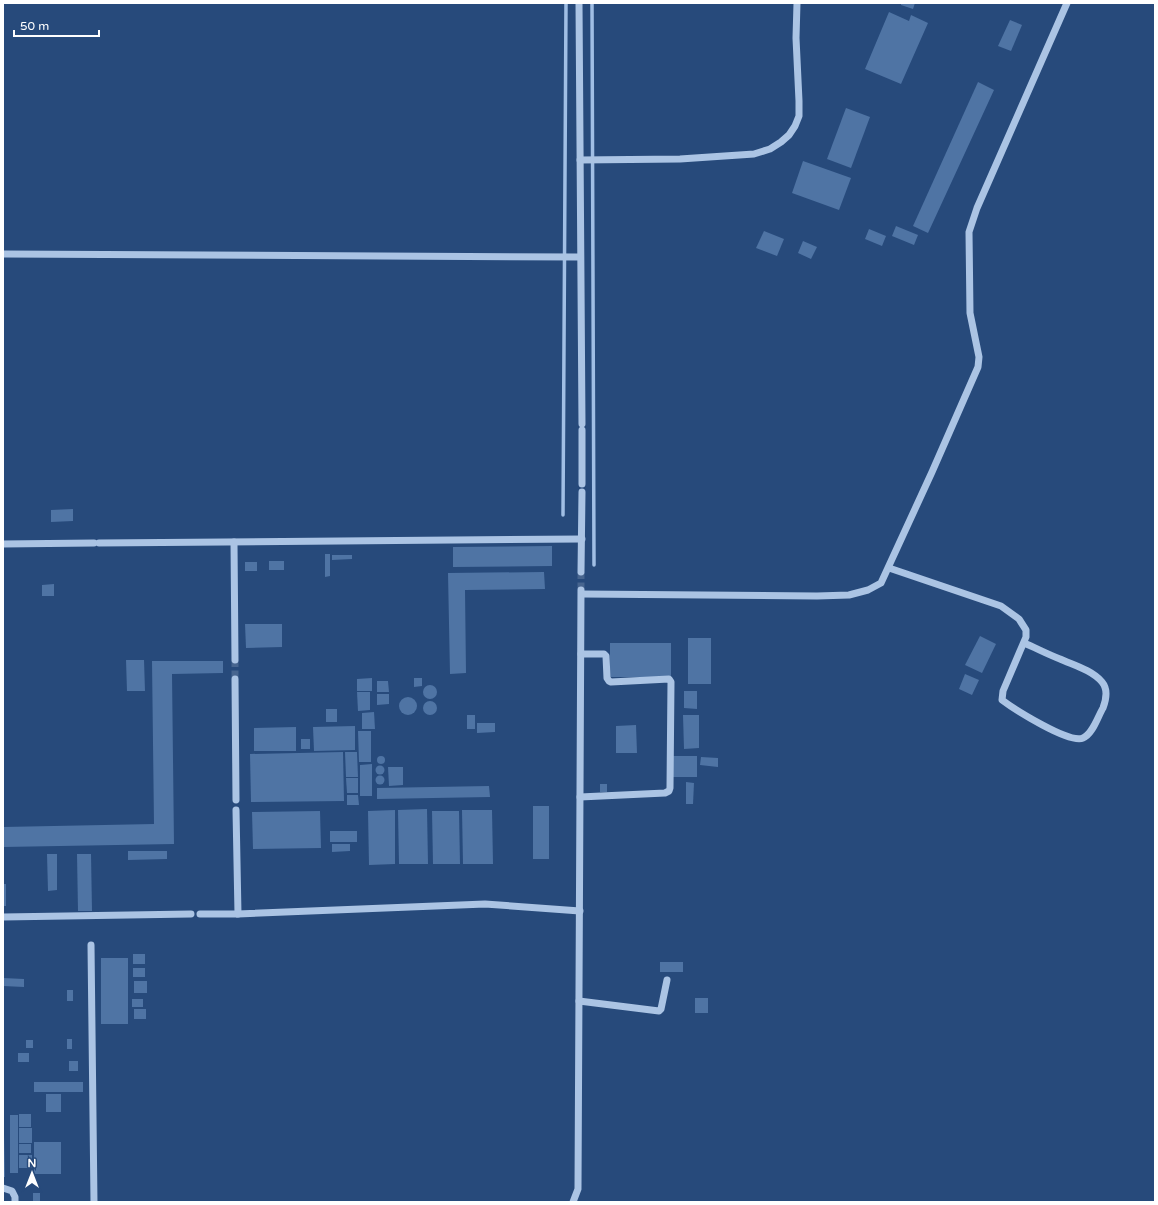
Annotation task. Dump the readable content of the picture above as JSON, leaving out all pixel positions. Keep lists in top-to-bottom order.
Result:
{
  "scale_bar": "50 m",
  "north": "top"
}
